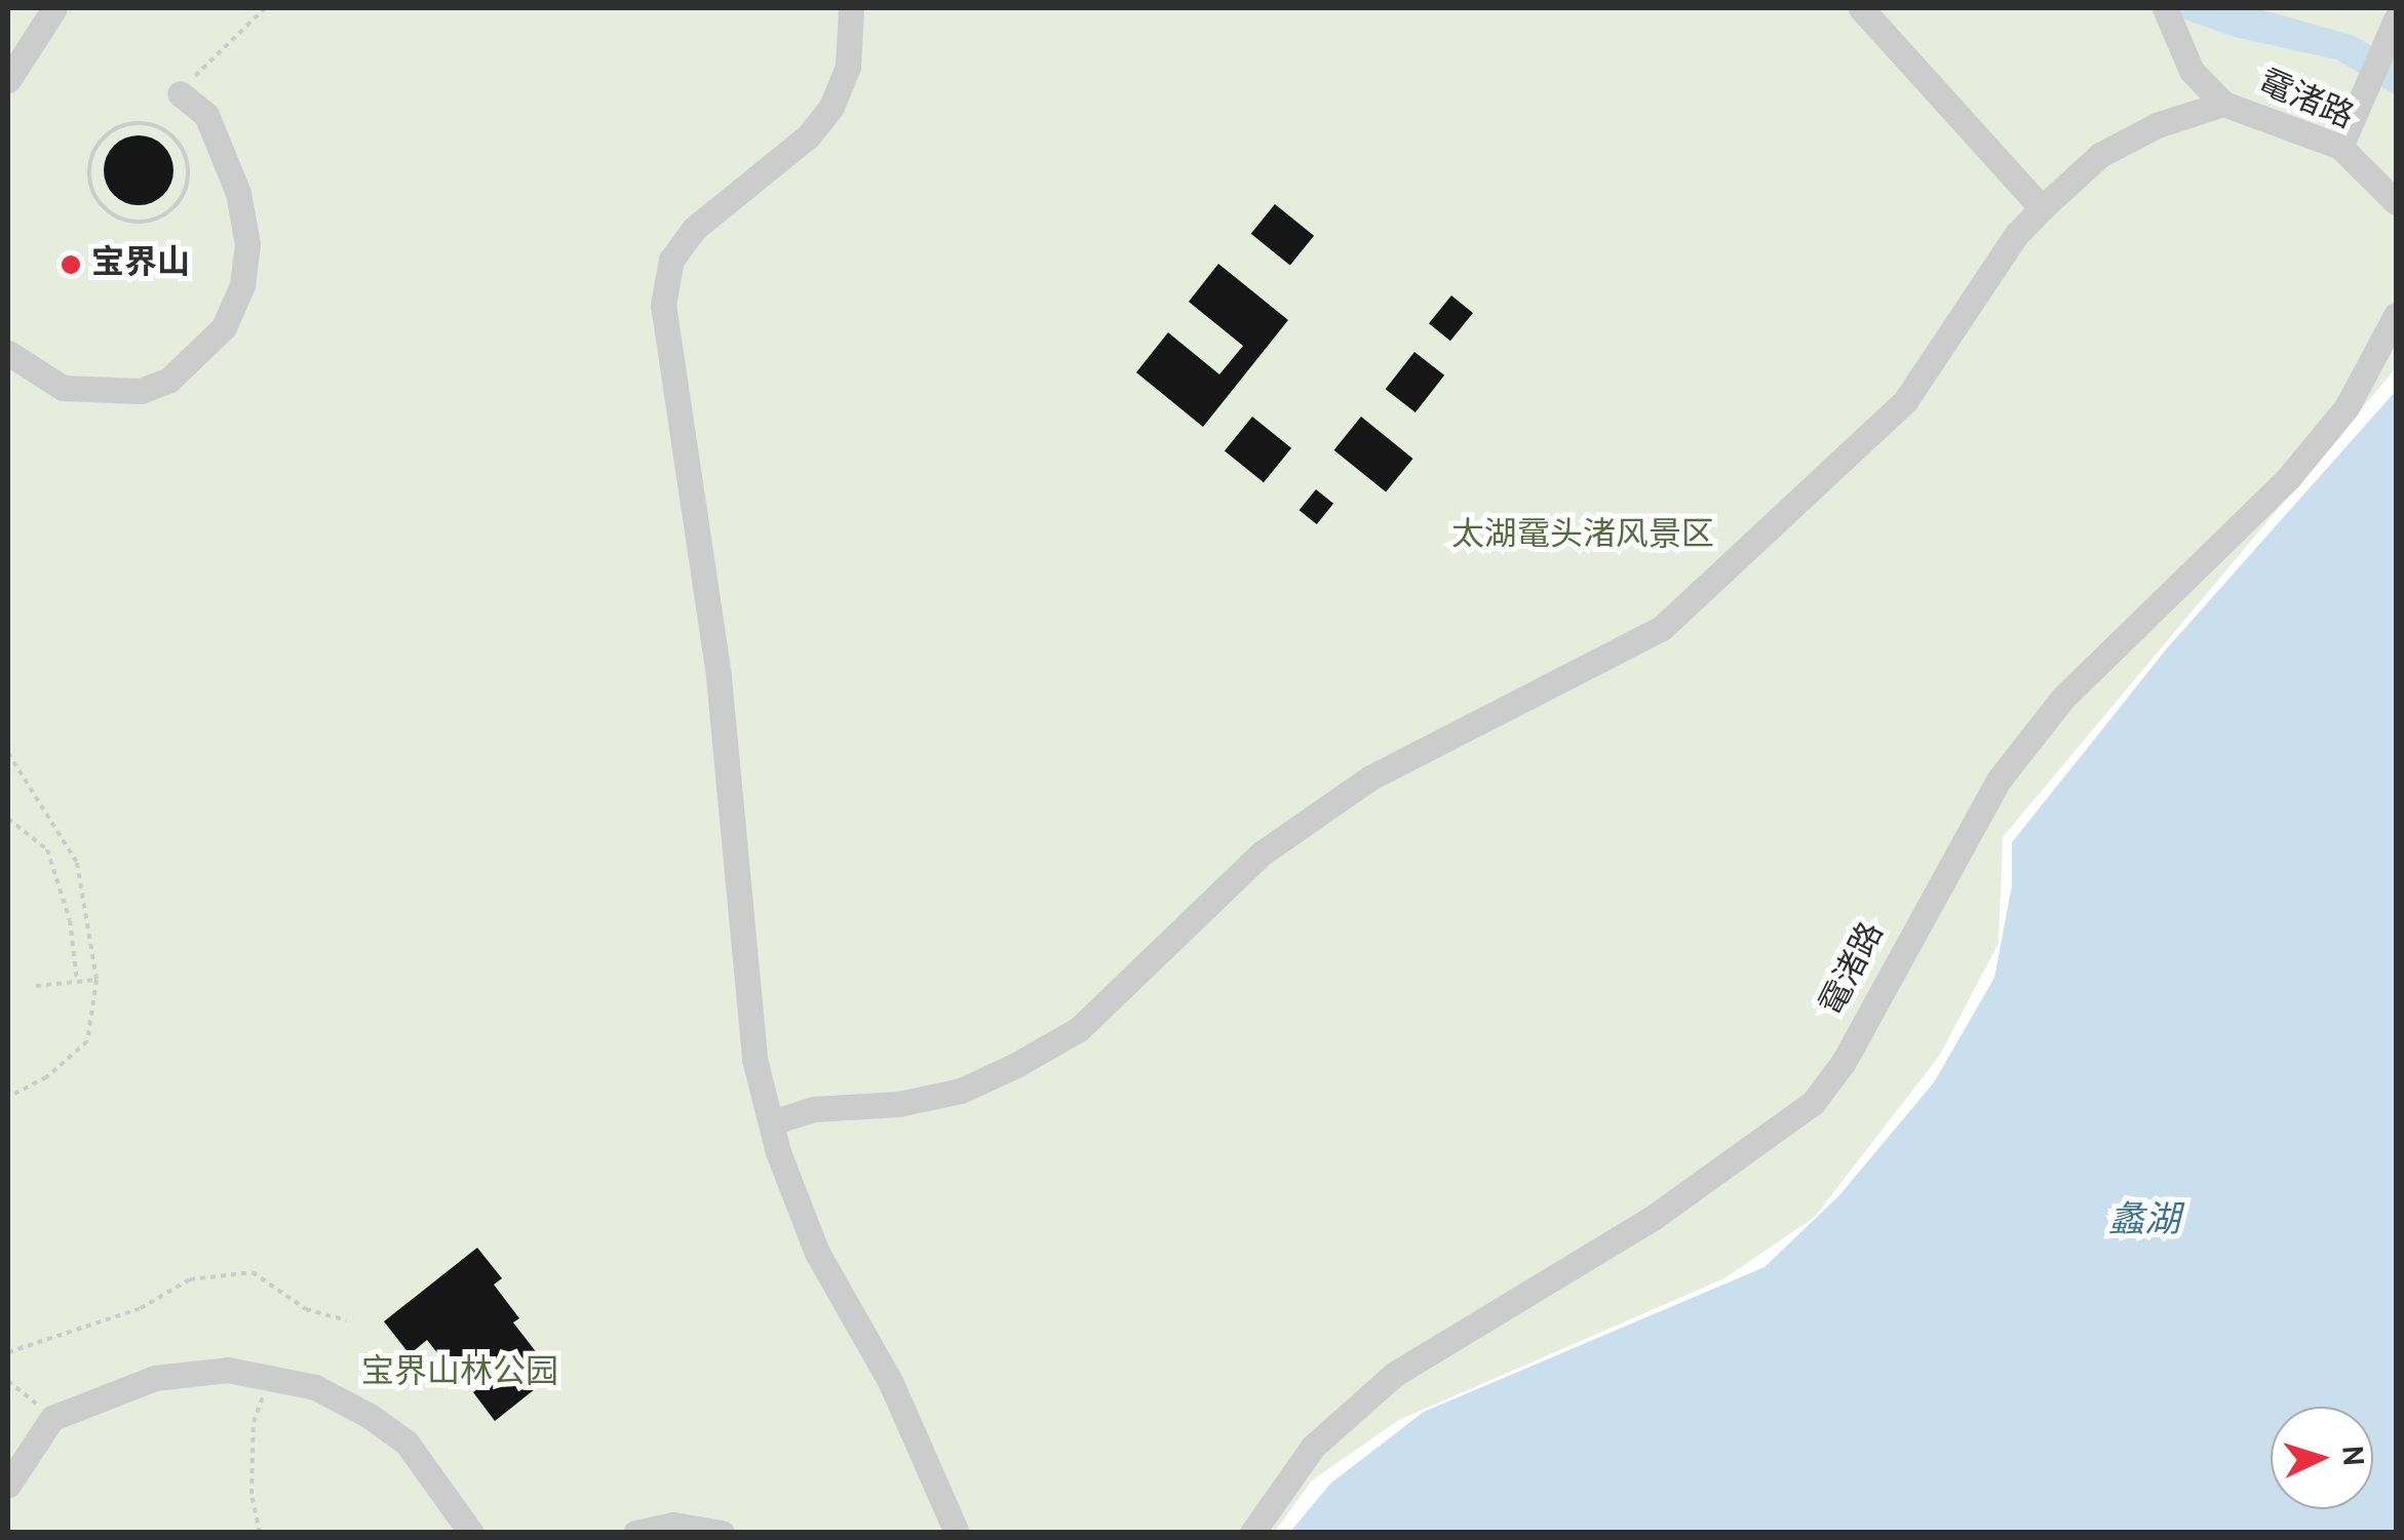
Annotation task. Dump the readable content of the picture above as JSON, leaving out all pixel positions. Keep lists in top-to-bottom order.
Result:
{
  "streets": {
    "street": ["鼋渚路"]
  },
  "water": ["蠡湖"],
  "parks": ["太湖鼋头渚风景区", "宝界山林公园"],
  "places": ["宝界山"],
  "north": "right"
}
